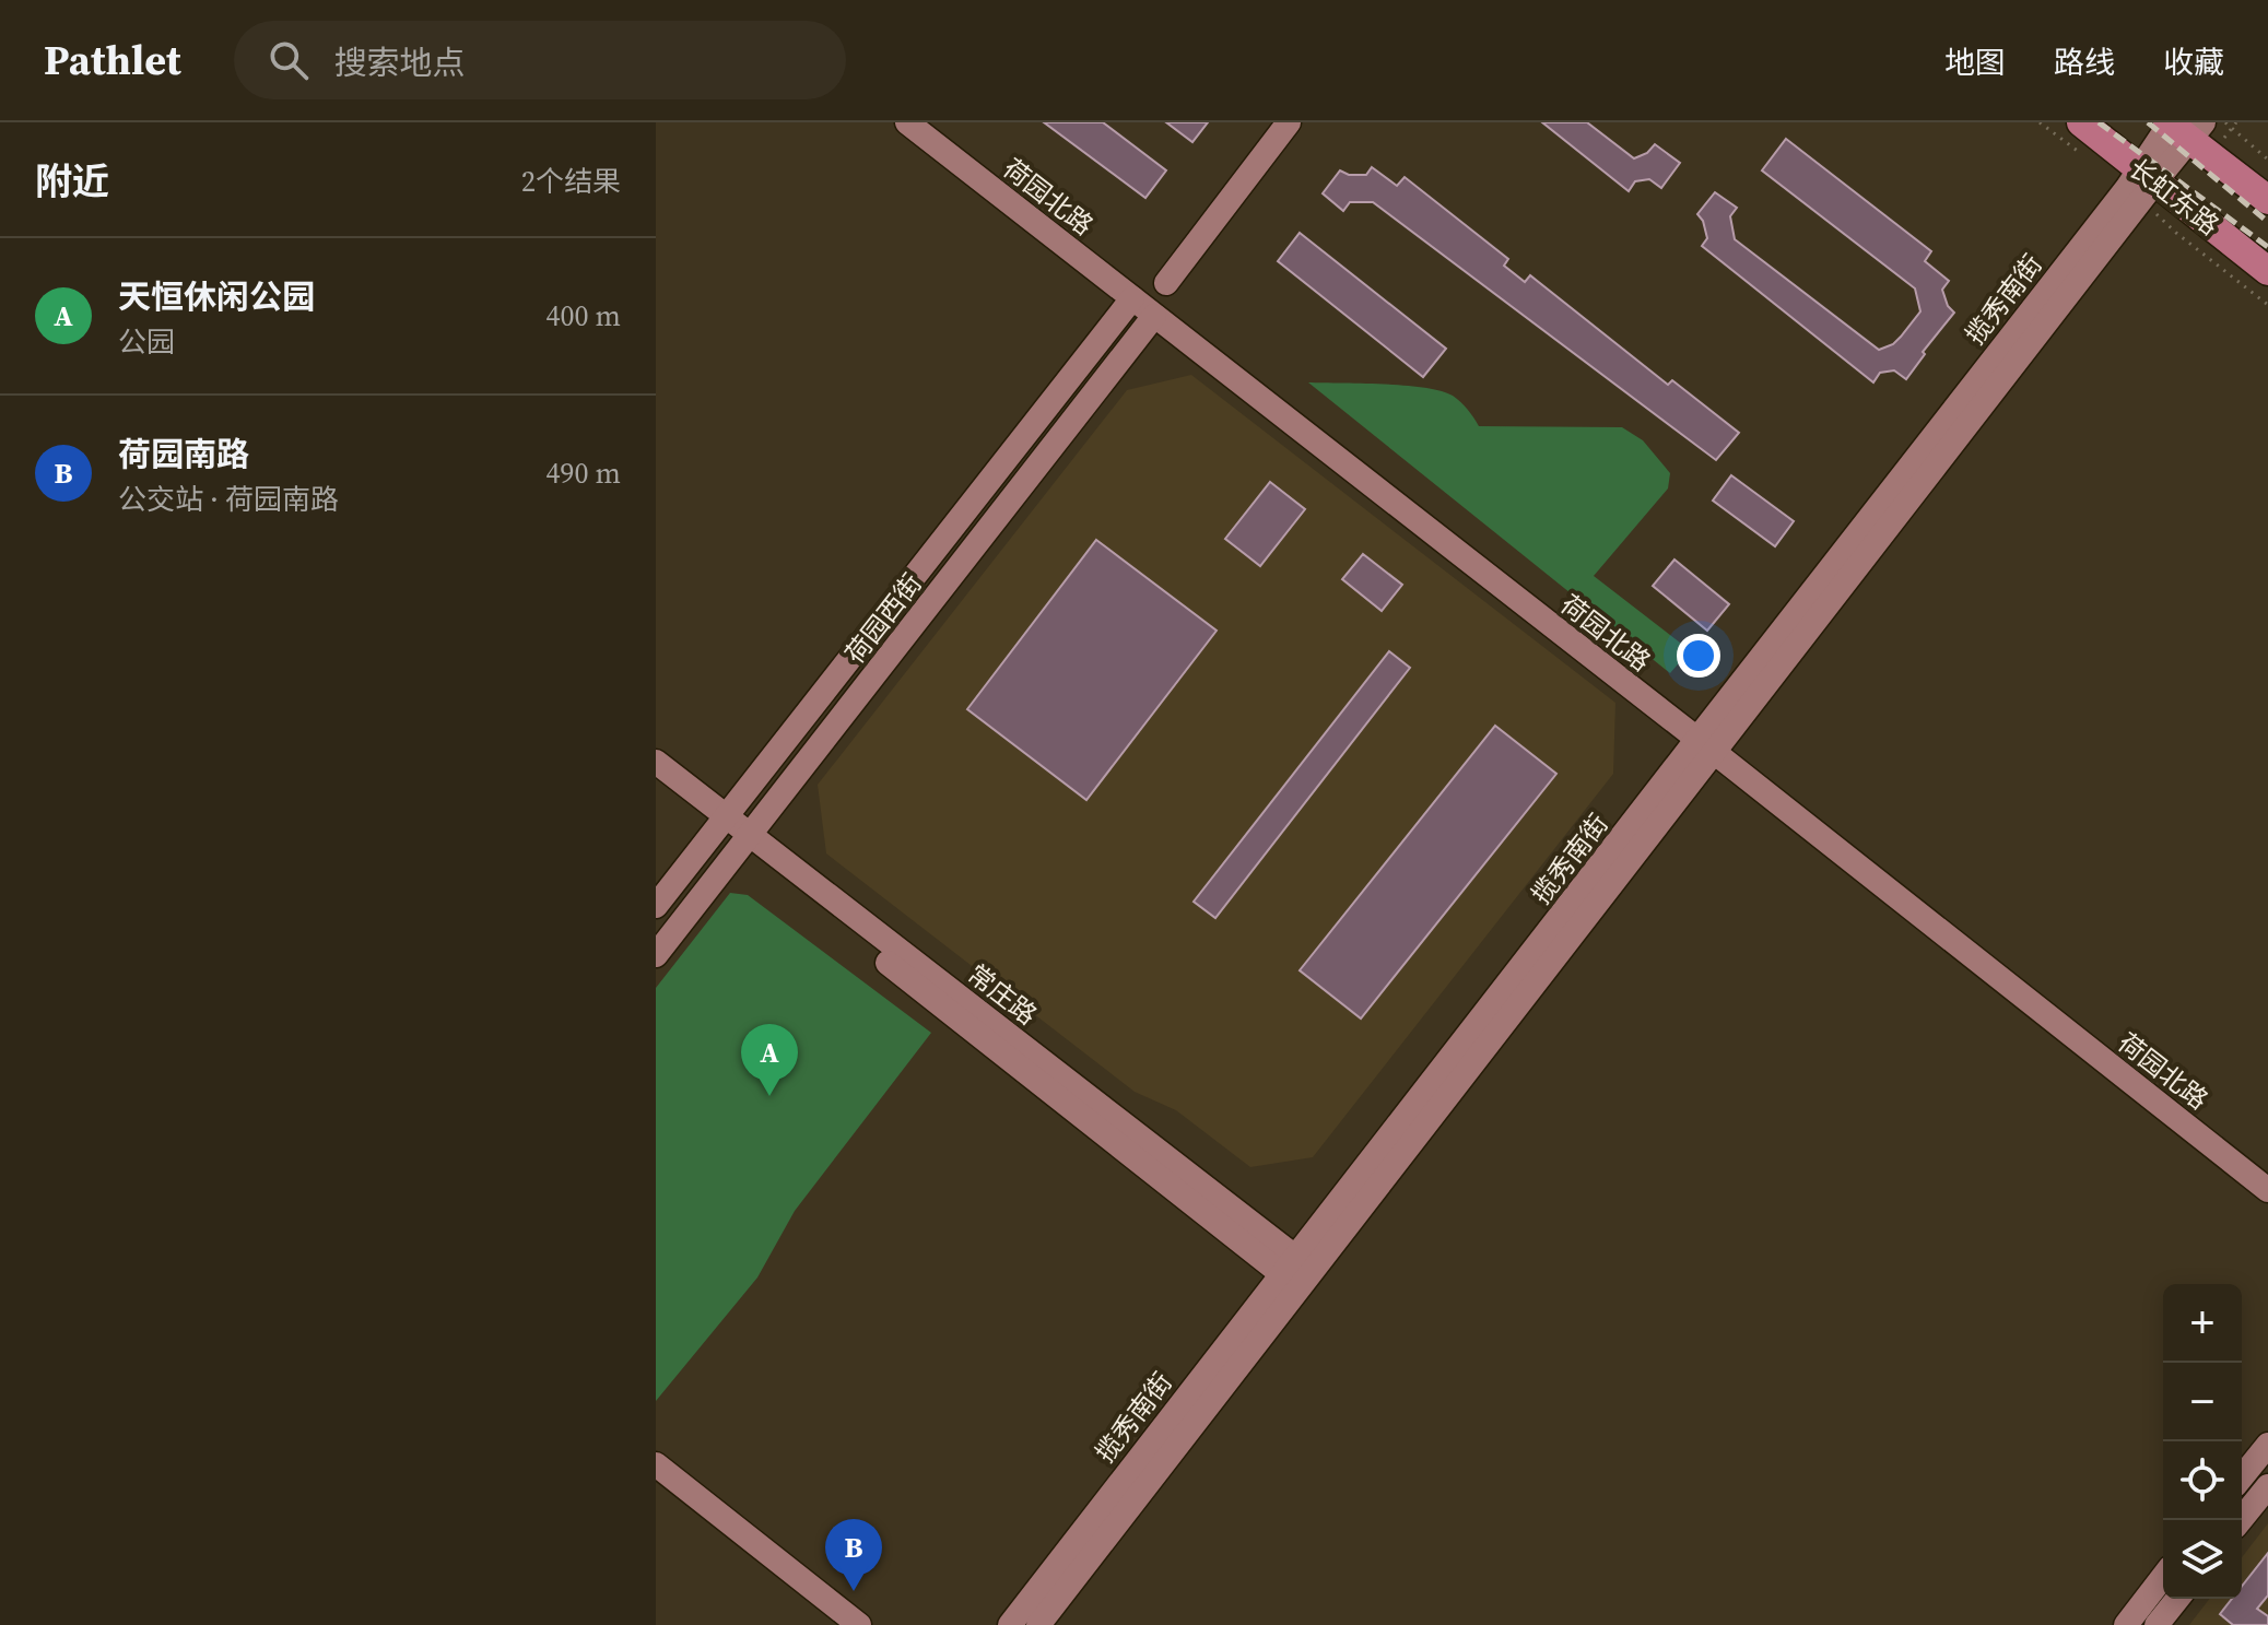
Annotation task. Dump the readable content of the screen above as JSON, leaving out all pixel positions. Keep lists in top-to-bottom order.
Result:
{
  "streets": {
    "main road": ["长虹东路"],
    "street": [
      "荷园北路",
      "揽秀南街",
      "荷园西街",
      "常庄路"
    ]
  },
  "crossings": [
    ["荷园北路", "揽秀南街"],
    ["荷园北路", "荷园西街"],
    ["长虹东路", "揽秀南街"],
    ["揽秀南街", "常庄路"],
    ["荷园西街", "常庄路"]
  ],
  "page": {
    "header": "Pathlet",
    "search": "搜索地点",
    "nav": ["地图", "路线", "收藏"],
    "heading": ["附近", "2个结果"],
    "list": [
      {
        "mark": "A",
        "name": "天恒休闲公园",
        "note": "公园",
        "value": "400 m"
      },
      {
        "mark": "B",
        "name": "荷园南路",
        "note": "公交站 · 荷园南路",
        "value": "490 m"
      }
    ],
    "pins": ["A", "B"],
    "map_buttons": ["+", "−"]
  }
}
